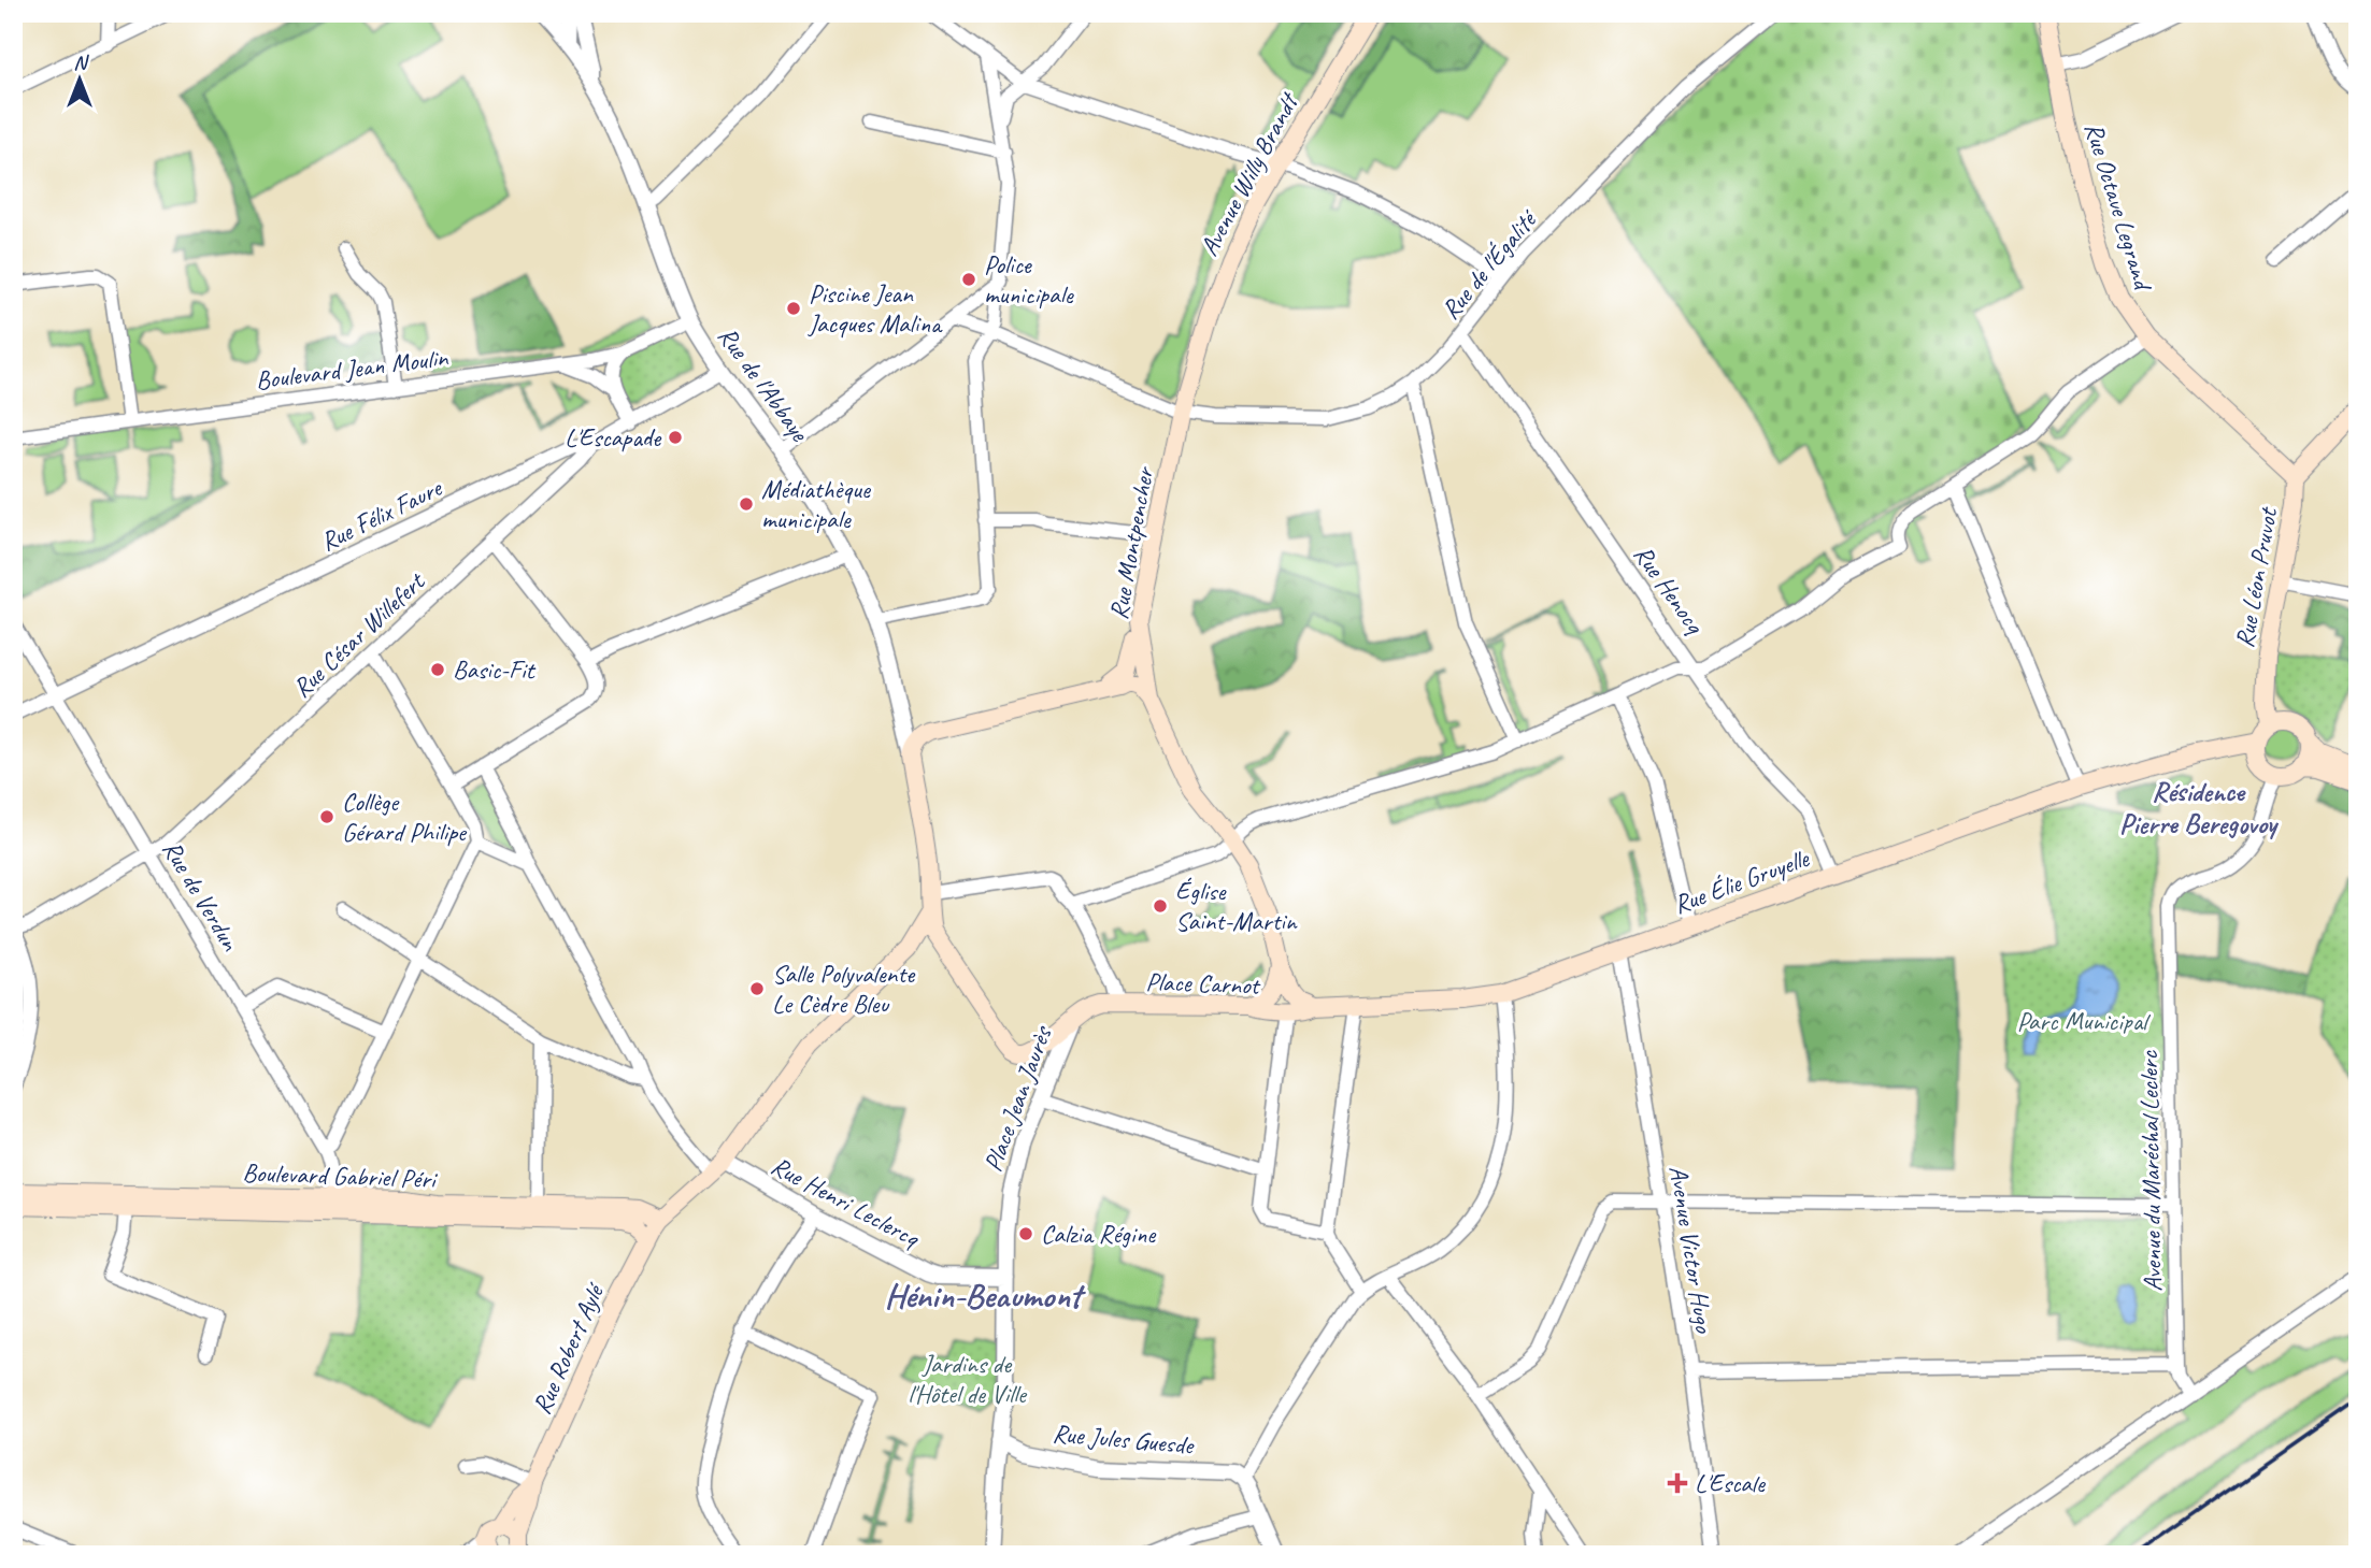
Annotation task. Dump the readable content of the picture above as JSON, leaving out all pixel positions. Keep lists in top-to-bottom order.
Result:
{
  "streets": {
    "main road": [
      "Avenue Willy Brandt",
      "Rue Octave Legrand",
      "Rue de l'Abbaye",
      "Rue Montpencher",
      "Rue Léon Pruvot",
      "Rue Élie Gruyelle",
      "Place Carnot",
      "Place Jean Jaurès",
      "Boulevard Gabriel Péri",
      "Rue Robert Aylé"
    ],
    "street": [
      "Rue de l'Égalité",
      "Boulevard Jean Moulin",
      "Rue Félix Faure",
      "Rue Henocq",
      "Rue César Willefert",
      "Rue de Verdun",
      "Avenue du Maréchal Leclerc",
      "Rue Henri Leclercq",
      "Avenue Victor Hugo",
      "Rue Jules Guesde"
    ]
  },
  "crossings": [
    ["Avenue Willy Brandt", "Rue de l'Égalité"],
    ["Avenue Willy Brandt", "Rue Montpencher"],
    ["Rue Octave Legrand", "Rue Léon Pruvot"],
    ["Rue de l'Égalité", "Rue Montpencher"],
    ["Rue de l'Égalité", "Rue Henocq"],
    ["Boulevard Jean Moulin", "Rue de l'Abbaye"],
    ["Rue de l'Abbaye", "Rue Félix Faure"],
    ["Rue de l'Abbaye", "Rue Robert Aylé"],
    ["Rue Félix Faure", "Rue César Willefert"],
    ["Rue Félix Faure", "Rue de Verdun"],
    ["Rue Montpencher", "Rue Élie Gruyelle"],
    ["Rue Léon Pruvot", "Rue Élie Gruyelle"],
    ["Rue Léon Pruvot", "Avenue du Maréchal Leclerc"],
    ["Rue Henocq", "Rue Élie Gruyelle"],
    ["Rue César Willefert", "Rue de Verdun"],
    ["Rue Élie Gruyelle", "Place Carnot"],
    ["Rue Élie Gruyelle", "Avenue du Maréchal Leclerc"],
    ["Rue Élie Gruyelle", "Avenue Victor Hugo"],
    ["Rue de Verdun", "Boulevard Gabriel Péri"],
    ["Place Carnot", "Place Jean Jaurès"],
    ["Place Jean Jaurès", "Rue Henri Leclercq"],
    ["Place Jean Jaurès", "Rue Jules Guesde"],
    ["Boulevard Gabriel Péri", "Rue Robert Aylé"],
    ["Rue Henri Leclercq", "Rue Robert Aylé"]
  ],
  "districts": ["Résidence Pierre Beregovoy", "Hénin-Beaumont"],
  "parks": ["Parc Municipal", "Jardins de l'Hôtel de Ville"],
  "places": {
    "other": [
      "Police municipale",
      "Piscine Jean Jacques Malina",
      "L'Escapade",
      "Médiathèque municipale",
      "Basic-Fit",
      "Collège Gérard Philipe",
      "Église Saint-Martin",
      "Salle Polyvalente Le Cèdre Bleu",
      "Calzia Régine"
    ],
    "health": ["L'Escale"]
  },
  "north": "top"
}
